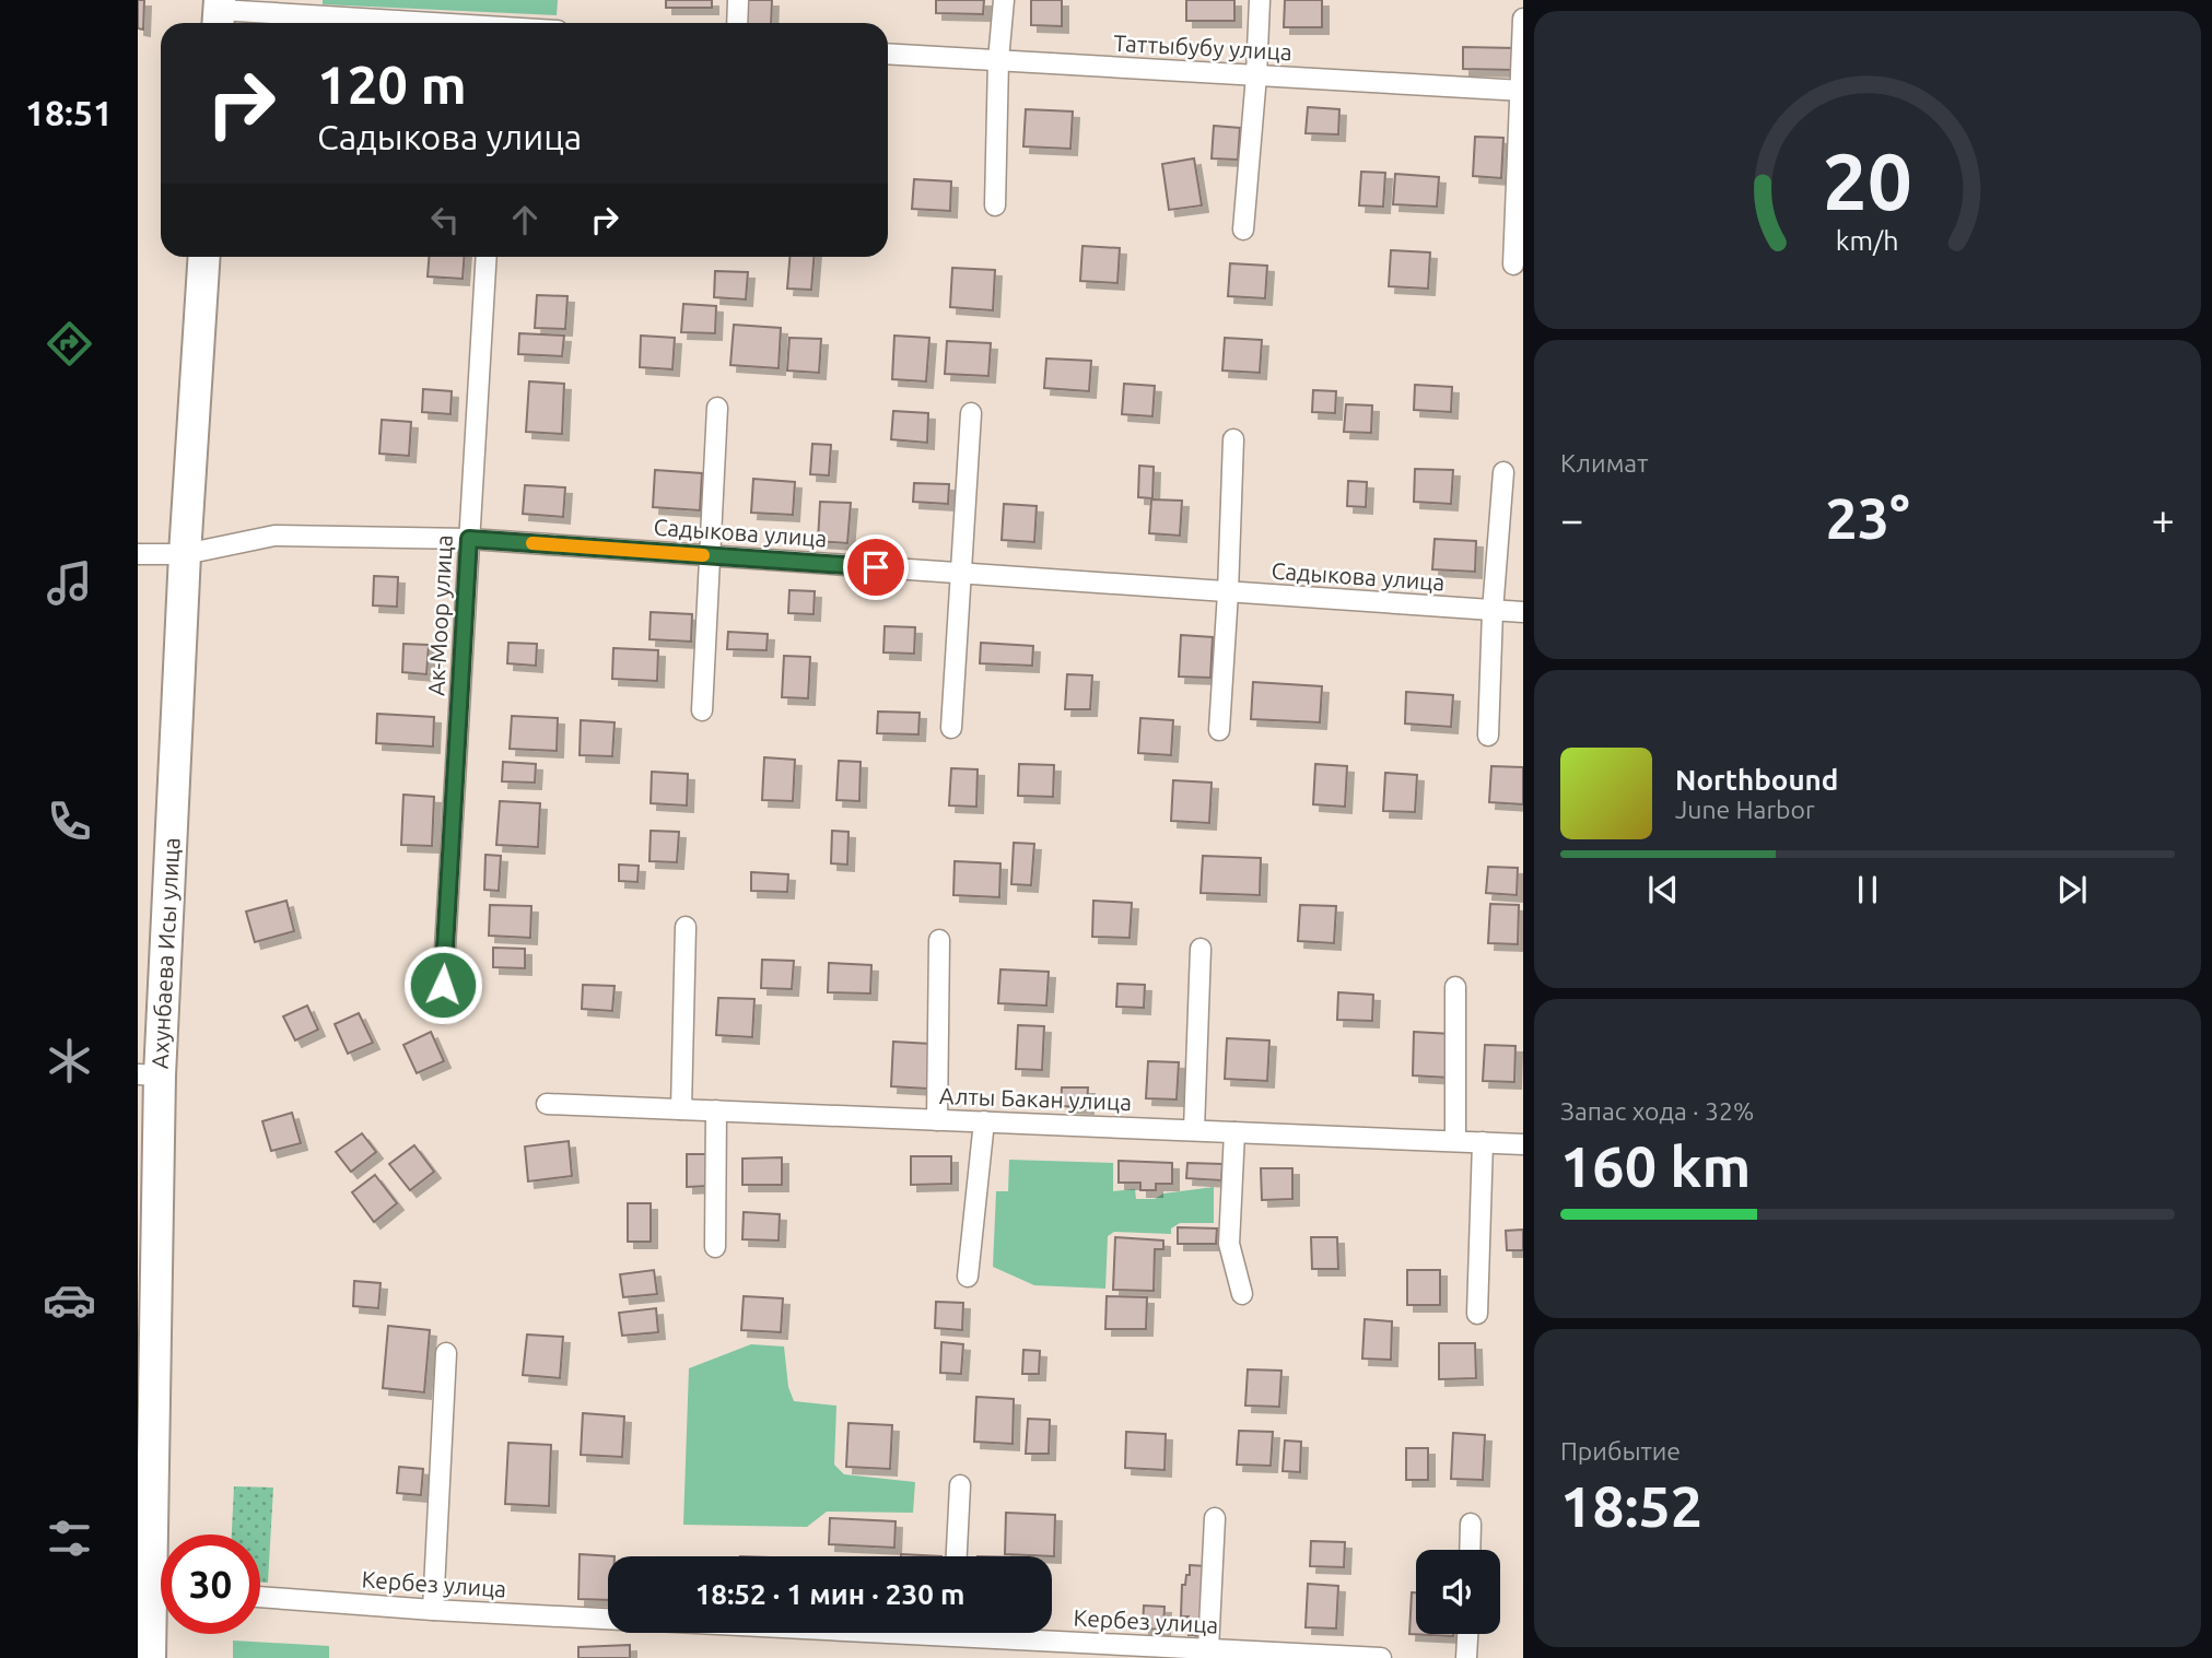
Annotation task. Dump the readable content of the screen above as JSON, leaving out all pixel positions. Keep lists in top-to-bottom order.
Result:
{
  "streets": {
    "main road": ["Ахунбаева Исы улица"],
    "street": [
      "Таттыбубу улица",
      "Садыкова улица",
      "Ак-Моор улица",
      "Алты Бакан улица",
      "Кербез улица"
    ]
  },
  "crossings": [
    ["Садыкова улица", "Ак-Моор улица"],
    ["Садыкова улица", "Ахунбаева Исы улица"]
  ],
  "page": {
    "tabs": "18:51",
    "turn": ["120 m", "Садыкова улица"],
    "tile": [
      "Климат",
      ["Запас хода · 32%", "160 km"],
      ["Прибытие", "18:52"]
    ],
    "heat": ["−", "23°", "+"],
    "song": ["Northbound", "June Harbor"],
    "limit": "30",
    "trip": "18:52 · 1 мин · 230 m",
    "gauge": ["20", "km/h"]
  }
}
